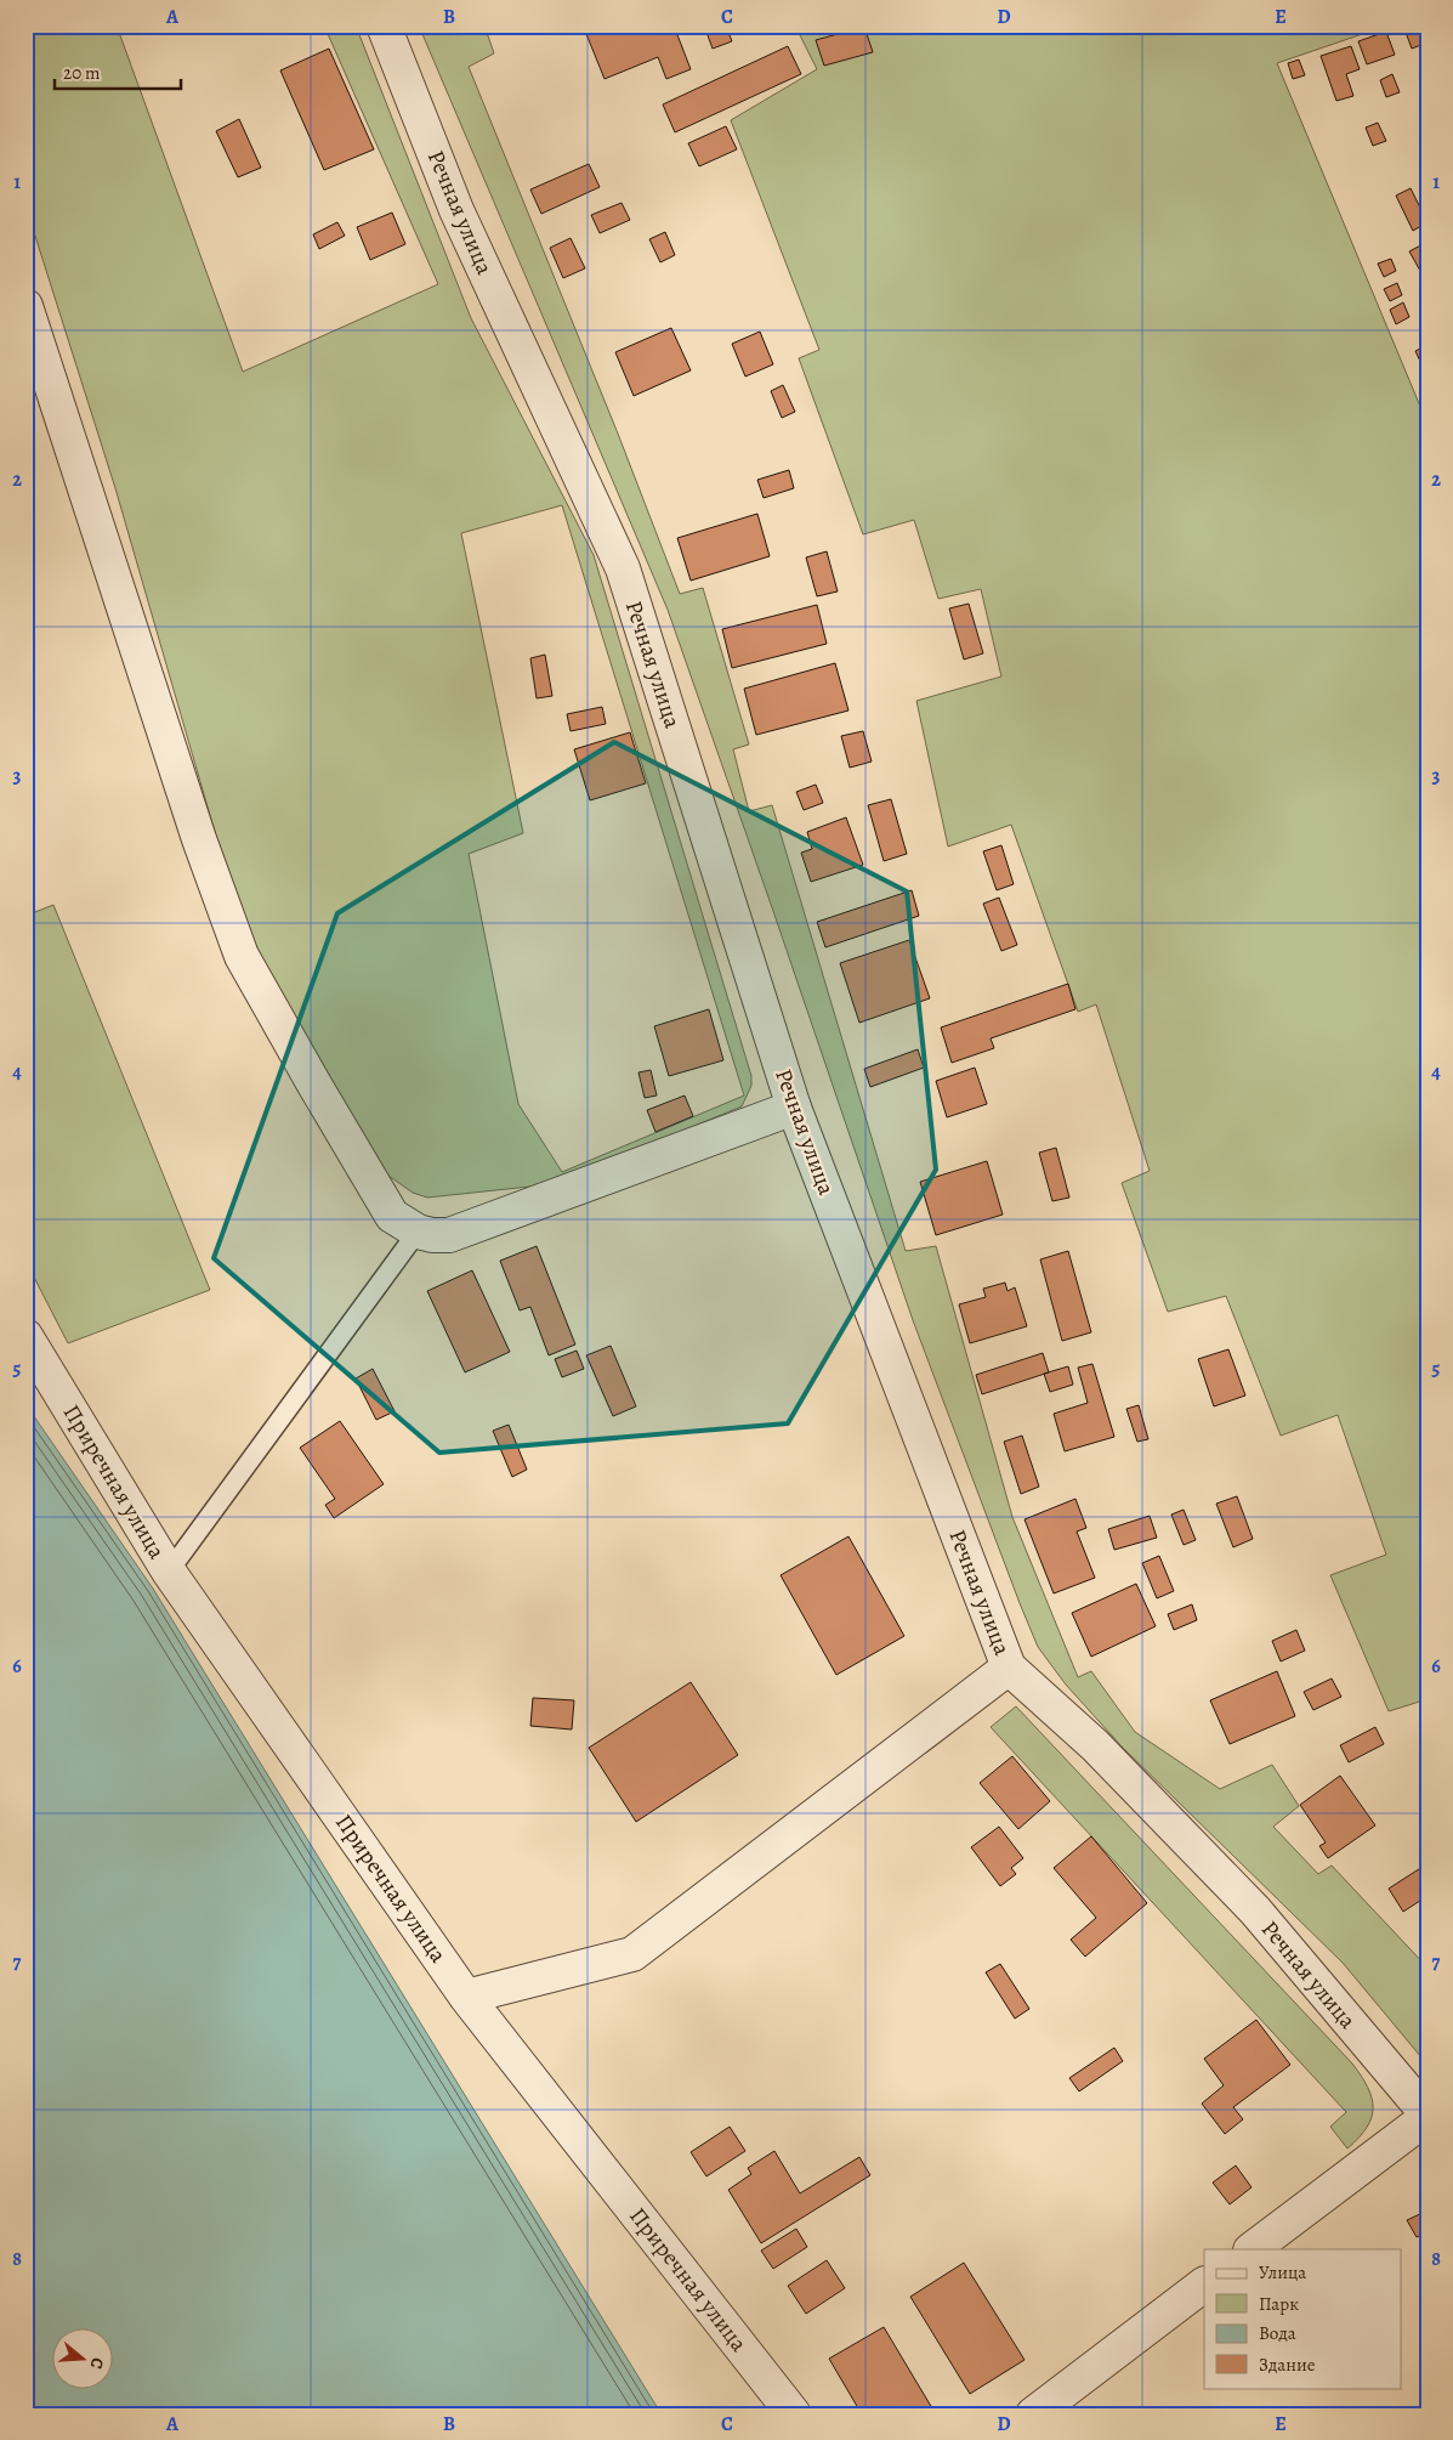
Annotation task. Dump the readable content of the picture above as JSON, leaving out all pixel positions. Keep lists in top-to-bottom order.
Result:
{
  "streets": {
    "street": ["Речная улица", "Приречная улица"]
  },
  "legend": [
    "Улица",
    "Парк",
    "Вода",
    "Здание"
  ],
  "scale_bar": "20 m",
  "north": "right",
  "grid": {
    "columns": [
      "A",
      "B",
      "C",
      "D",
      "E"
    ],
    "rows": [
      "1",
      "2",
      "3",
      "4",
      "5",
      "6",
      "7",
      "8"
    ]
  }
}
